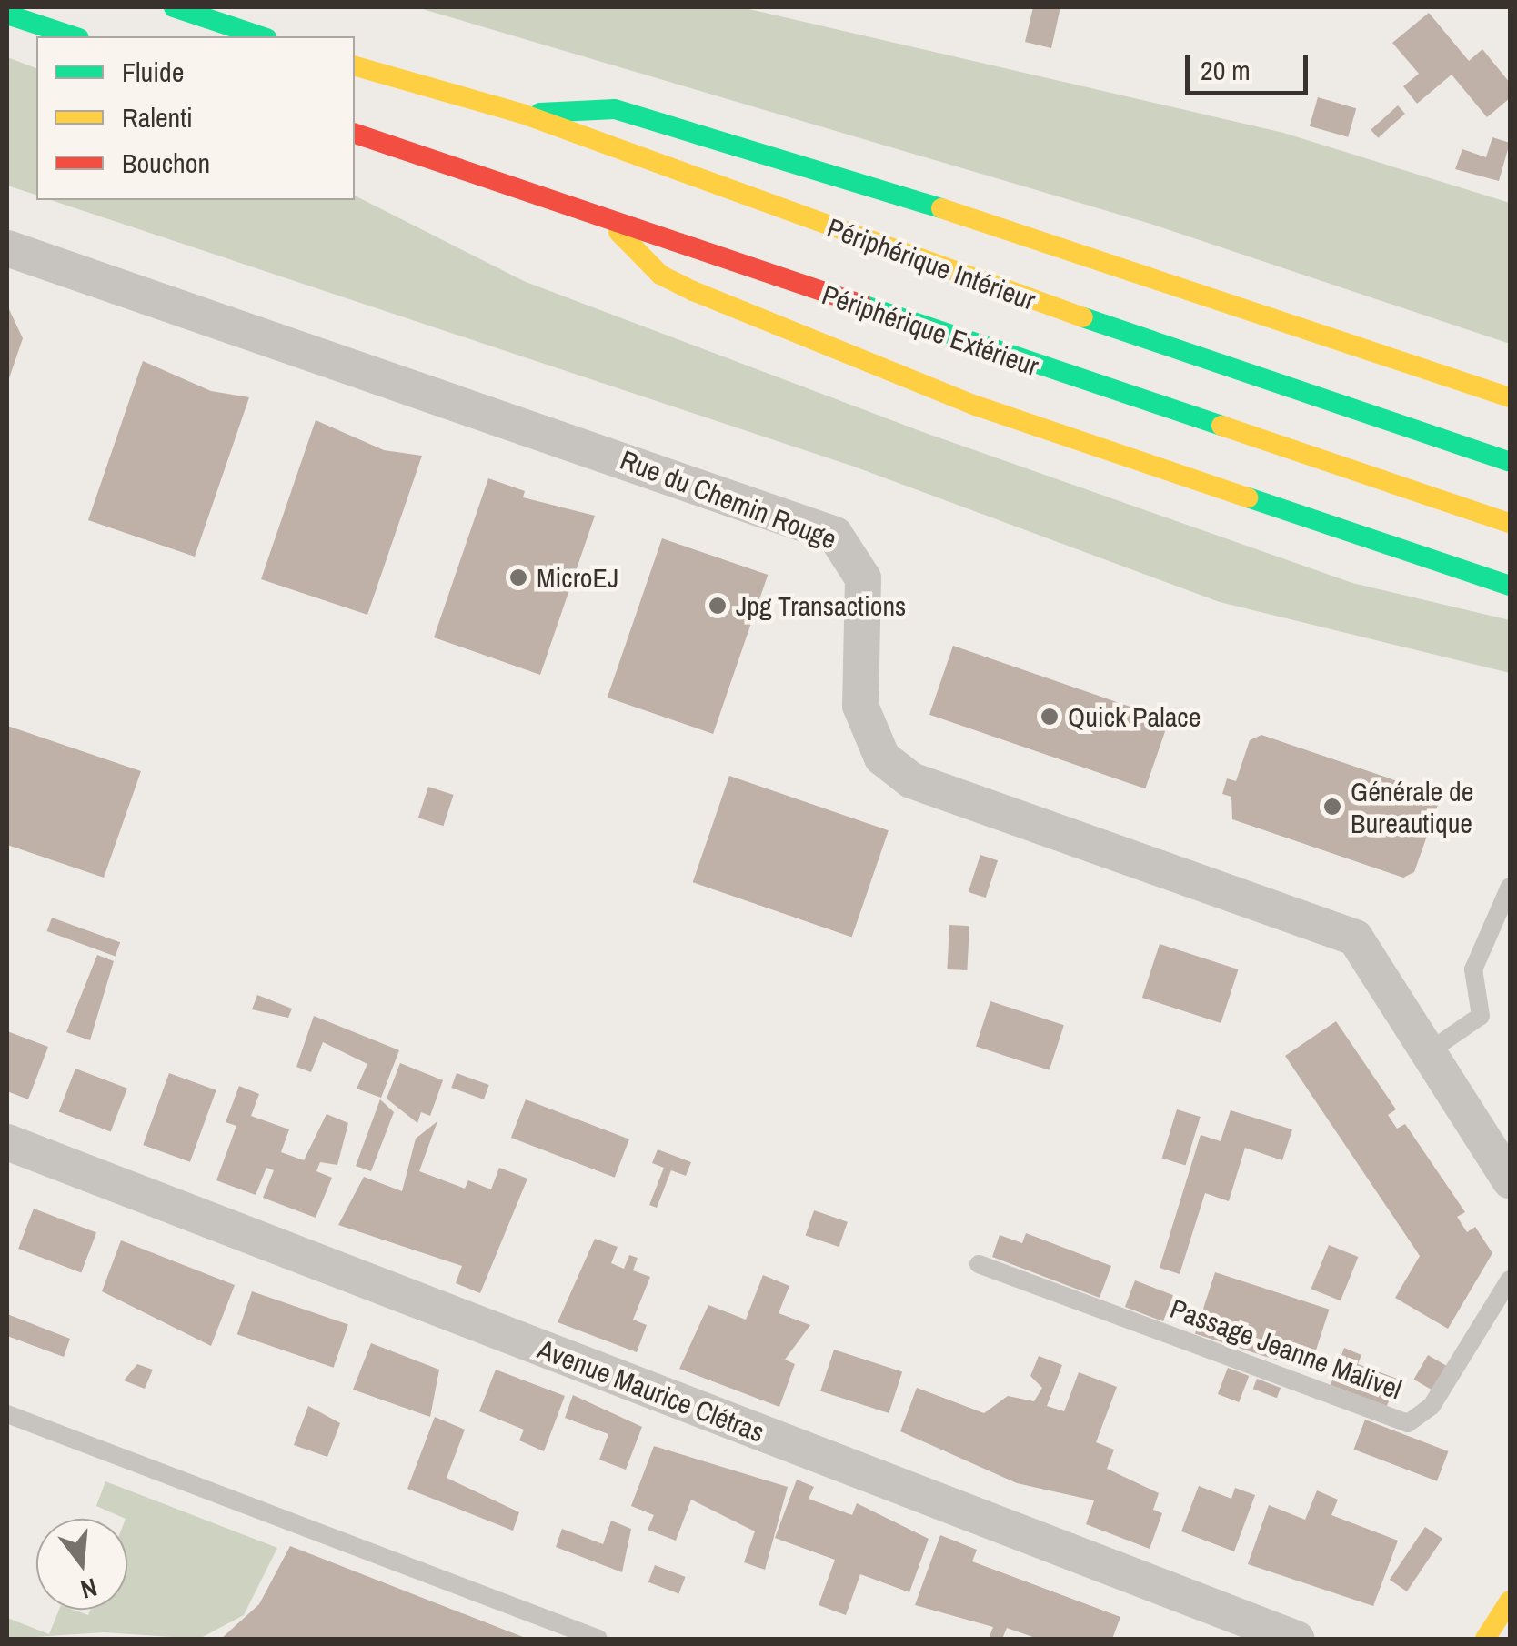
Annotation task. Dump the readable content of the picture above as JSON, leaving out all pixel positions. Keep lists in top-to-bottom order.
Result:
{
  "streets": {
    "main road": ["Périphérique Intérieur", "Périphérique Extérieur"],
    "street": ["Rue du Chemin Rouge", "Avenue Maurice Clétras"],
    "lane": ["Passage Jeanne Malivel"]
  },
  "places": [
    "MicroEJ",
    "Jpg Transactions",
    "Quick Palace",
    "Générale de Bureautique"
  ],
  "legend": ["Fluide", "Ralenti", "Bouchon"],
  "scale_bar": "20 m",
  "north": "bottom"
}
